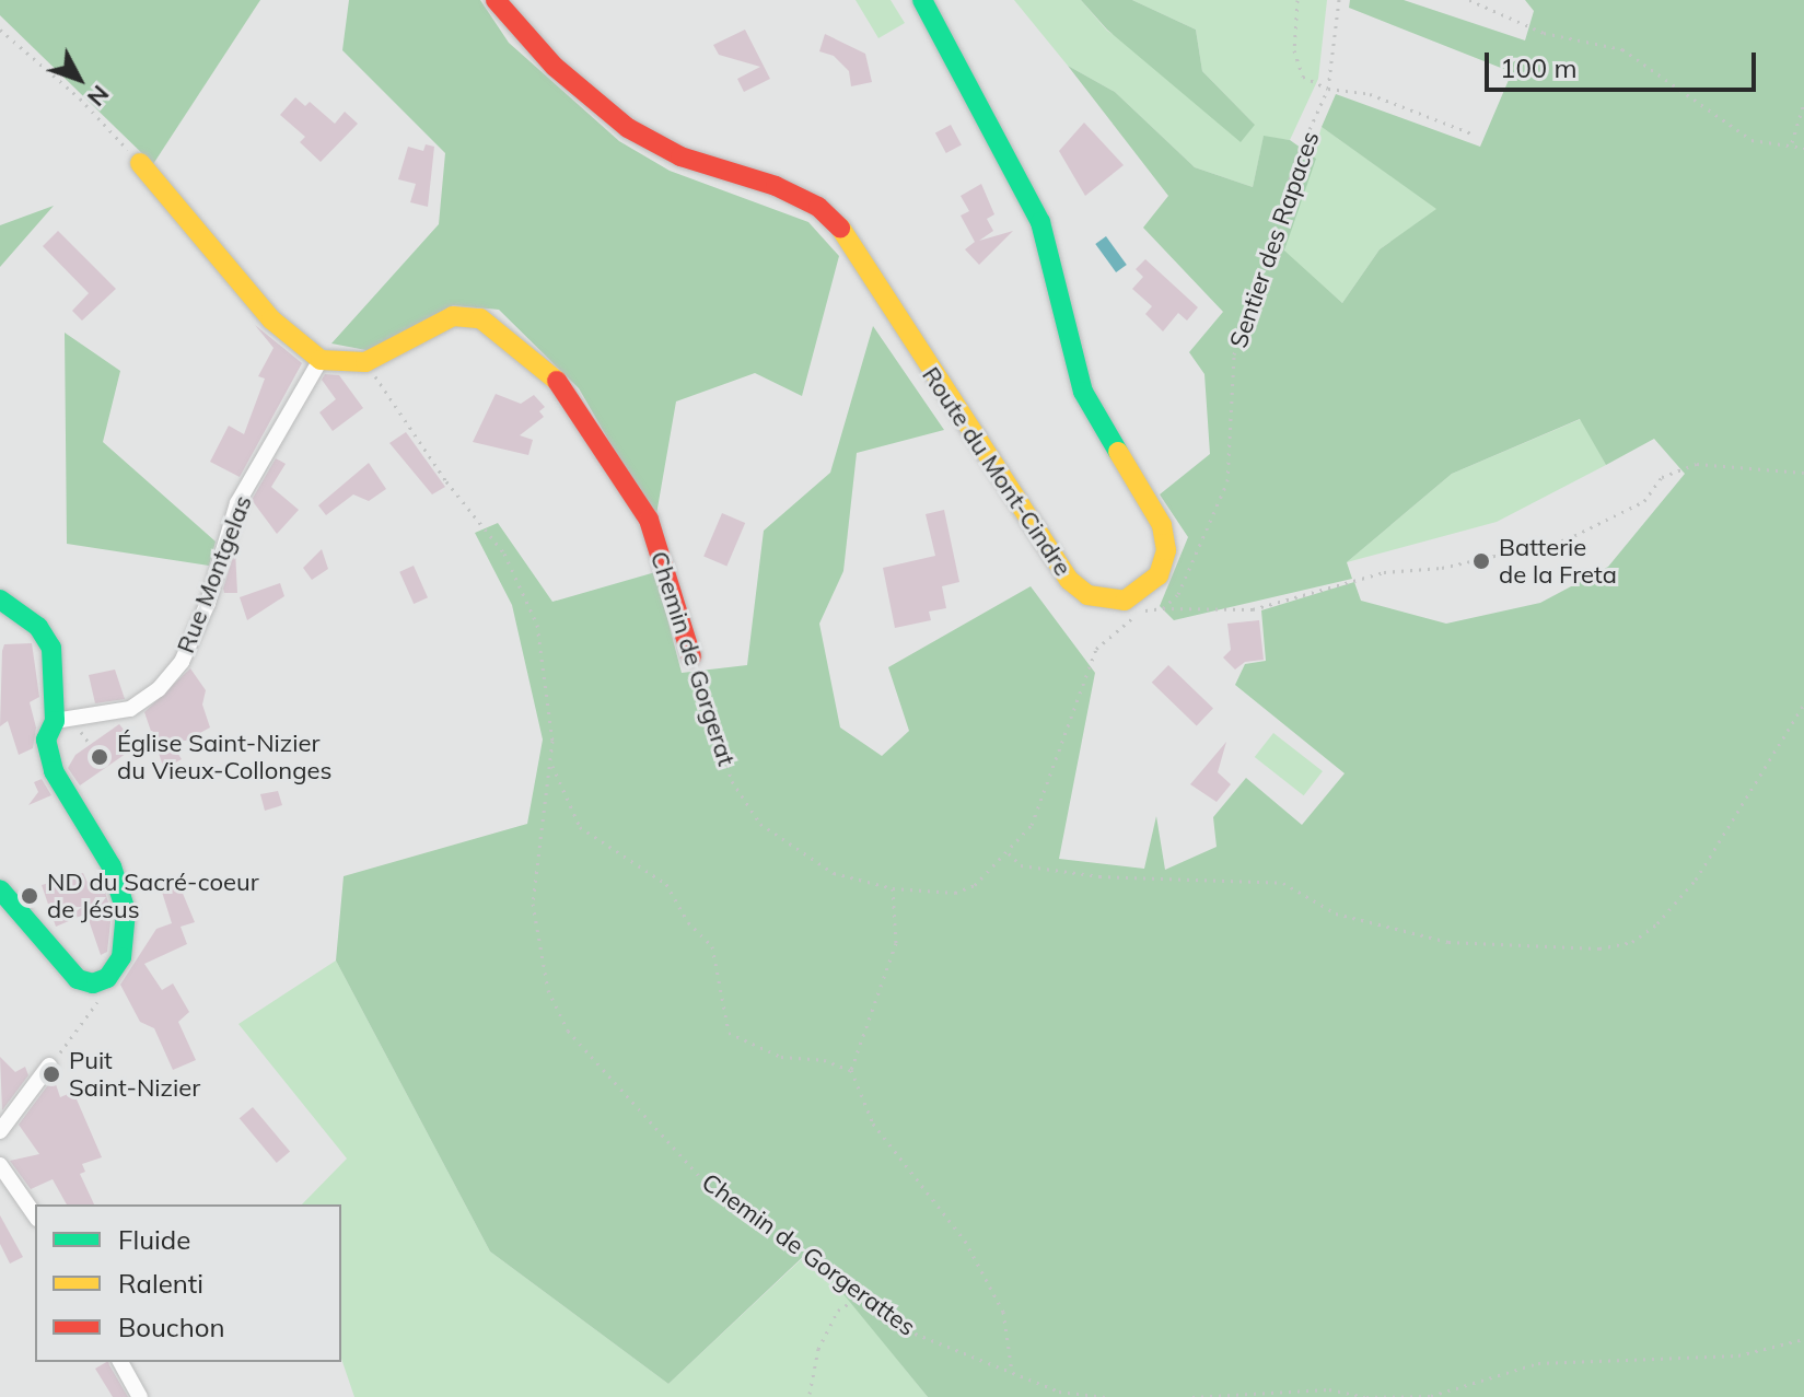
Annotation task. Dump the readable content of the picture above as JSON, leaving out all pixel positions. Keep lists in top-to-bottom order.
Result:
{
  "streets": {
    "street": ["Route du Mont-Cindre", "Rue Montgelas", "Chemin de Gorgerat"],
    "path": ["Sentier des Rapaces", "Chemin de Gorgerattes"]
  },
  "crossings": [
    ["Sentier des Rapaces", "Chemin de Gorgerat"]
  ],
  "places": [
    "Batterie de la Freta",
    "Église Saint-Nizier du Vieux-Collonges",
    "ND du Sacré-coeur de Jésus",
    "Puit Saint-Nizier"
  ],
  "legend": ["Fluide", "Ralenti", "Bouchon"],
  "scale_bar": "100 m",
  "north": "bottom right"
}
